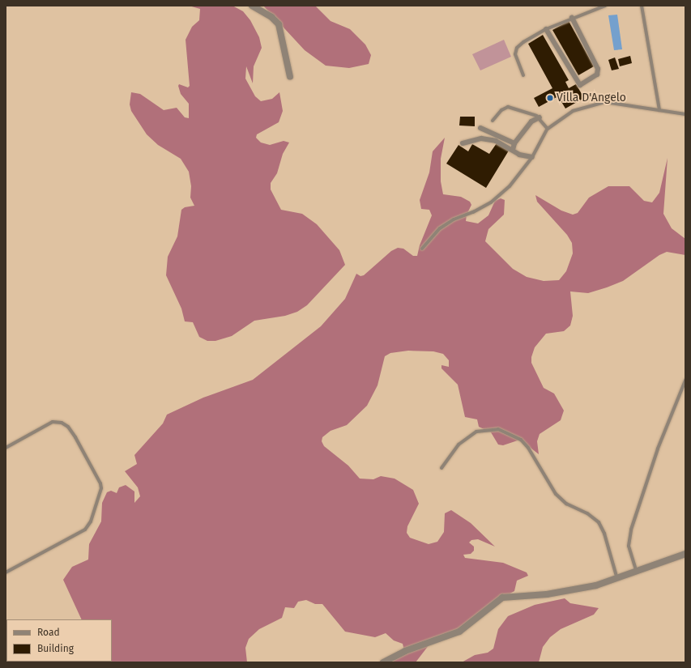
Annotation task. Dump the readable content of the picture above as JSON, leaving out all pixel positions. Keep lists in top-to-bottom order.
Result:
{
  "places": ["Villa D'Angelo"],
  "legend": ["Road", "Building"]
}
